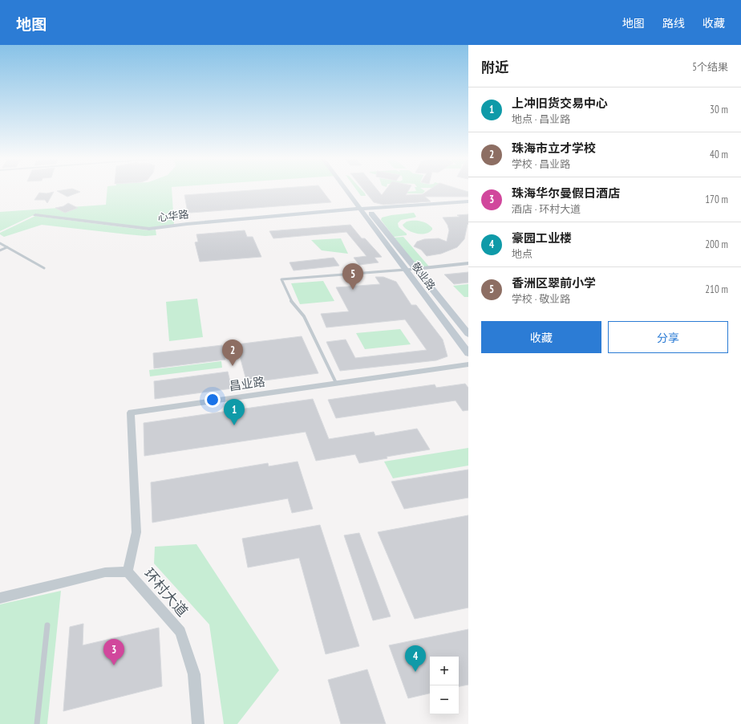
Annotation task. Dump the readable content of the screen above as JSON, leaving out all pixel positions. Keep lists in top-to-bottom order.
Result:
{
  "streets": {
    "main road": ["心华路", "敬业路"],
    "street": ["昌业路", "环村大道"]
  },
  "crossings": [
    ["心华路", "敬业路"],
    ["昌业路", "环村大道"]
  ],
  "page": {
    "header": "地图",
    "nav": ["地图", "路线", "收藏"],
    "heading": ["附近", "5个结果"],
    "list": [
      {
        "mark": "1",
        "name": "上冲旧货交易中心",
        "note": "地点 · 昌业路",
        "value": "30 m"
      },
      {
        "mark": "2",
        "name": "珠海市立才学校",
        "note": "学校 · 昌业路",
        "value": "40 m"
      },
      {
        "mark": "3",
        "name": "珠海华尔曼假日酒店",
        "note": "酒店 · 环村大道",
        "value": "170 m"
      },
      {
        "mark": "4",
        "name": "豪园工业楼",
        "note": "地点",
        "value": "200 m"
      },
      {
        "mark": "5",
        "name": "香洲区翠前小学",
        "note": "学校 · 敬业路",
        "value": "210 m"
      }
    ],
    "pins": [
      "5",
      "2",
      "1",
      "3",
      "4"
    ],
    "buttons": ["收藏", "分享"],
    "map_buttons": ["+", "−"]
  }
}
